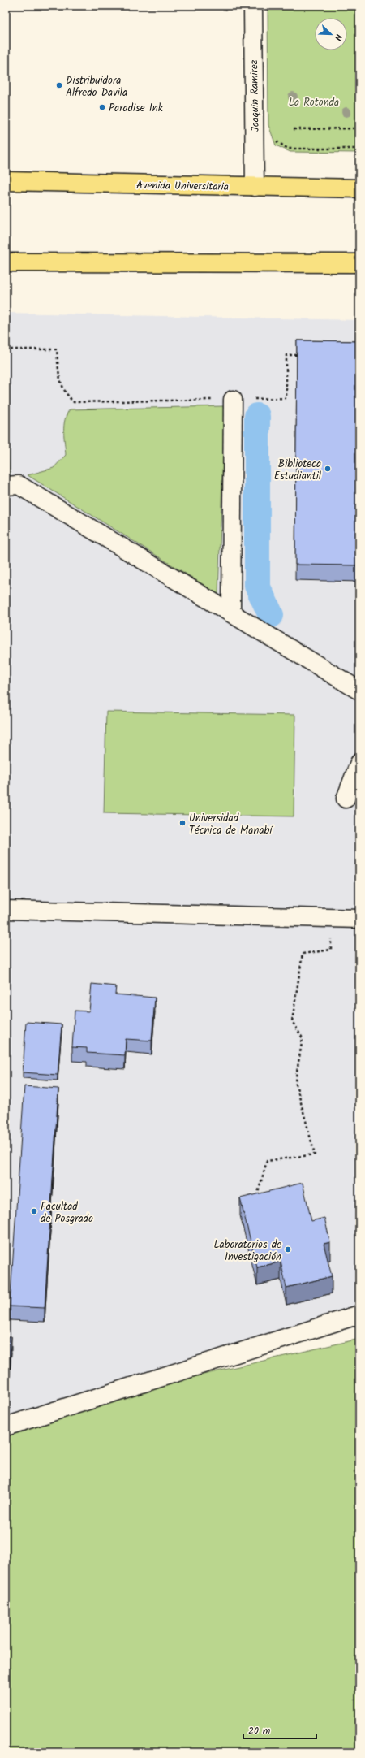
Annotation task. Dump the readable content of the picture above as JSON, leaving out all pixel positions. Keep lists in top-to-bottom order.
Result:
{
  "streets": {
    "main road": ["Avenida Universitaria"],
    "street": ["Joaquin Ramirez"]
  },
  "crossings": [
    ["Joaquin Ramirez", "Avenida Universitaria"]
  ],
  "parks": ["La Rotonda"],
  "places": [
    "Distribuidora Alfredo Davila",
    "Paradise Ink",
    "Biblioteca Estudiantil",
    "Universidad Técnica de Manabí",
    "Facultad de Posgrado",
    "Laboratorios de Investigación"
  ],
  "scale_bar": "20 m",
  "north": "bottom right"
}
